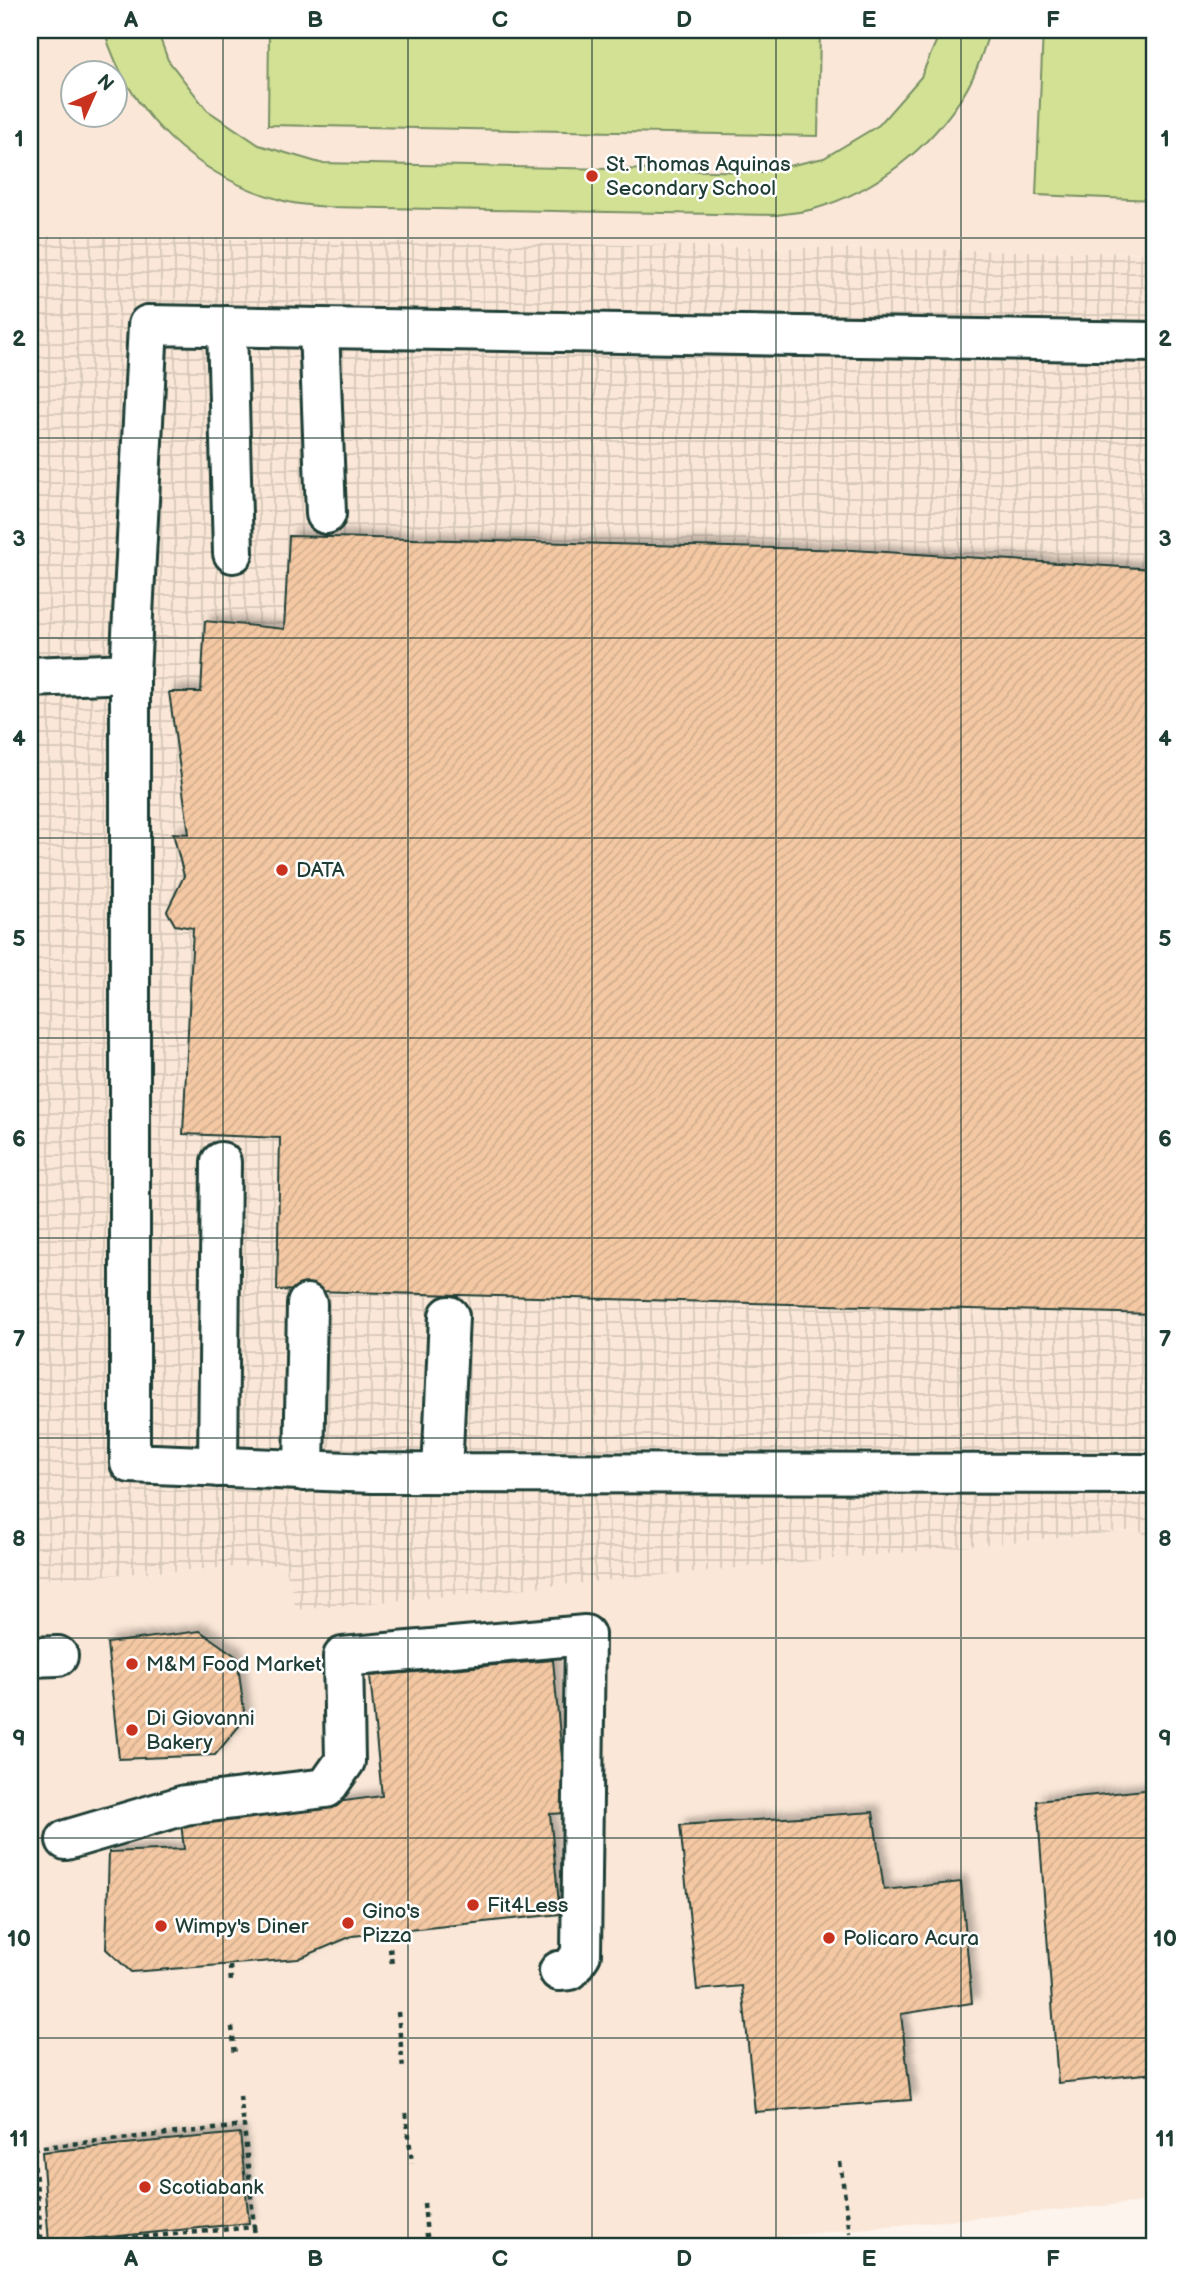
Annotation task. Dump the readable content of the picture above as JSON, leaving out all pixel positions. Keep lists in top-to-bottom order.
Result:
{
  "places": [
    "St. Thomas Aquinas Secondary School",
    "DATA",
    "M&M Food Market",
    "Di Giovanni Bakery",
    "Fit4Less",
    "Gino's Pizza",
    "Wimpy's Diner",
    "Policaro Acura",
    "Scotiabank"
  ],
  "north": "top right",
  "grid": {
    "columns": [
      "A",
      "B",
      "C",
      "D",
      "E",
      "F"
    ],
    "rows": [
      "1",
      "2",
      "3",
      "4",
      "5",
      "6",
      "7",
      "8",
      "9",
      "10",
      "11"
    ]
  }
}
